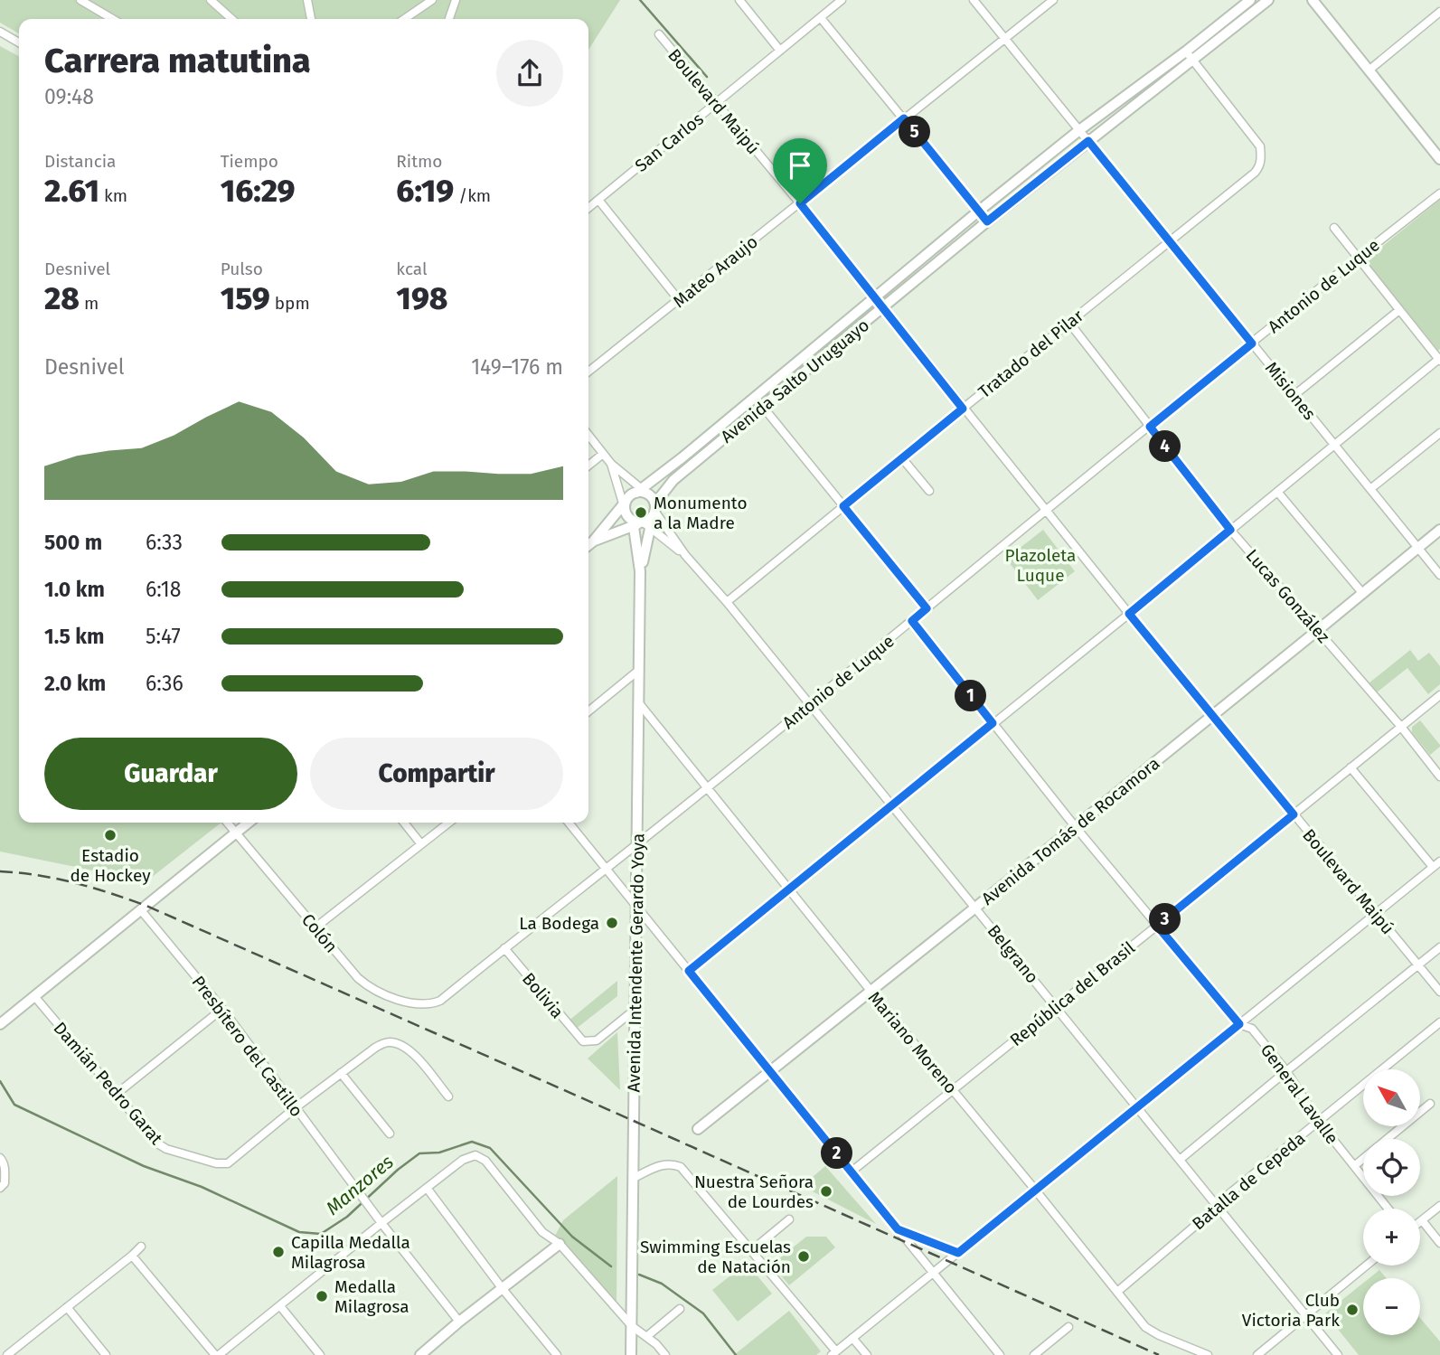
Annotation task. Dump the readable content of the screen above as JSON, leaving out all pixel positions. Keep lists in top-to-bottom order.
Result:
{
  "streets": {
    "main road": ["Avenida Salto Uruguayo", "Avenida Tomás de Rocamora", "Avenida Intendente Gerardo Yoya"],
    "street": [
      "Boulevard Maipú",
      "San Carlos",
      "Mateo Araujo",
      "Antonio de Luque",
      "Tratado del Pilar",
      "Misiones",
      "Lucas González",
      "Colón",
      "Belgrano",
      "República del Brasil",
      "Bolivia",
      "Mariano Moreno",
      "Presbítero del Castillo",
      "Damián Pedro Garat",
      "General Lavalle",
      "Batalla de Cepeda"
    ]
  },
  "crossings": [
    ["Boulevard Maipú", "San Carlos"],
    ["Boulevard Maipú", "Mateo Araujo"],
    ["Boulevard Maipú", "Antonio de Luque"],
    ["Boulevard Maipú", "Tratado del Pilar"],
    ["Boulevard Maipú", "Avenida Salto Uruguayo"],
    ["Boulevard Maipú", "Avenida Tomás de Rocamora"],
    ["Boulevard Maipú", "República del Brasil"],
    ["Mateo Araujo", "Misiones"],
    ["Antonio de Luque", "Misiones"],
    ["Antonio de Luque", "Lucas González"],
    ["Antonio de Luque", "Colón"],
    ["Antonio de Luque", "Belgrano"],
    ["Antonio de Luque", "Avenida Intendente Gerardo Yoya"],
    ["Antonio de Luque", "Bolivia"],
    ["Antonio de Luque", "Mariano Moreno"],
    ["Antonio de Luque", "General Lavalle"],
    ["Tratado del Pilar", "Avenida Salto Uruguayo"],
    ["Tratado del Pilar", "Misiones"],
    ["Tratado del Pilar", "Lucas González"],
    ["Tratado del Pilar", "Belgrano"],
    ["Avenida Salto Uruguayo", "Misiones"],
    ["Avenida Salto Uruguayo", "Belgrano"],
    ["Avenida Salto Uruguayo", "Avenida Intendente Gerardo Yoya"],
    ["Misiones", "Avenida Tomás de Rocamora"],
    ["Lucas González", "Avenida Tomás de Rocamora"],
    ["Lucas González", "República del Brasil"],
    ["Avenida Tomás de Rocamora", "Belgrano"],
    ["Avenida Tomás de Rocamora", "Mariano Moreno"],
    ["Avenida Tomás de Rocamora", "General Lavalle"],
    ["Belgrano", "Avenida Intendente Gerardo Yoya"],
    ["Belgrano", "República del Brasil"],
    ["Belgrano", "Batalla de Cepeda"],
    ["Avenida Intendente Gerardo Yoya", "Bolivia"],
    ["Avenida Intendente Gerardo Yoya", "Mariano Moreno"],
    ["República del Brasil", "Mariano Moreno"],
    ["República del Brasil", "General Lavalle"],
    ["Mariano Moreno", "Batalla de Cepeda"],
    ["Presbítero del Castillo", "Damián Pedro Garat"],
    ["General Lavalle", "Batalla de Cepeda"]
  ],
  "water": ["Manzores"],
  "parks": ["Plazoleta Luque"],
  "places": [
    "Monumento a la Madre",
    "Estadio de Hockey",
    "La Bodega",
    "Nuestra Señora de Lourdes",
    "Capilla Medalla Milagrosa",
    "Swimming Escuelas de Natación",
    "Medalla Milagrosa",
    "Club Victoria Park"
  ],
  "north": "top left",
  "page": {
    "heading": ["Carrera matutina", "09:48"],
    "pins": [
      "5",
      "4",
      "1",
      "3",
      "2"
    ],
    "stats": [
      ["Distancia", "2.61 km"],
      ["Tiempo", "16:29"],
      ["Ritmo", "6:19 /km"],
      ["Desnivel", "28 m"],
      ["Pulso", "159 bpm"],
      ["kcal", "198"]
    ],
    "chart": ["Desnivel", "149–176 m"],
    "list": [
      {
        "name": "500 m",
        "note": "6:33"
      },
      {
        "name": "1.0 km",
        "note": "6:18"
      },
      {
        "name": "1.5 km",
        "note": "5:47"
      },
      {
        "name": "2.0 km",
        "note": "6:36"
      }
    ],
    "buttons": ["Guardar", "Compartir"],
    "map_buttons": ["+", "−"]
  }
}
